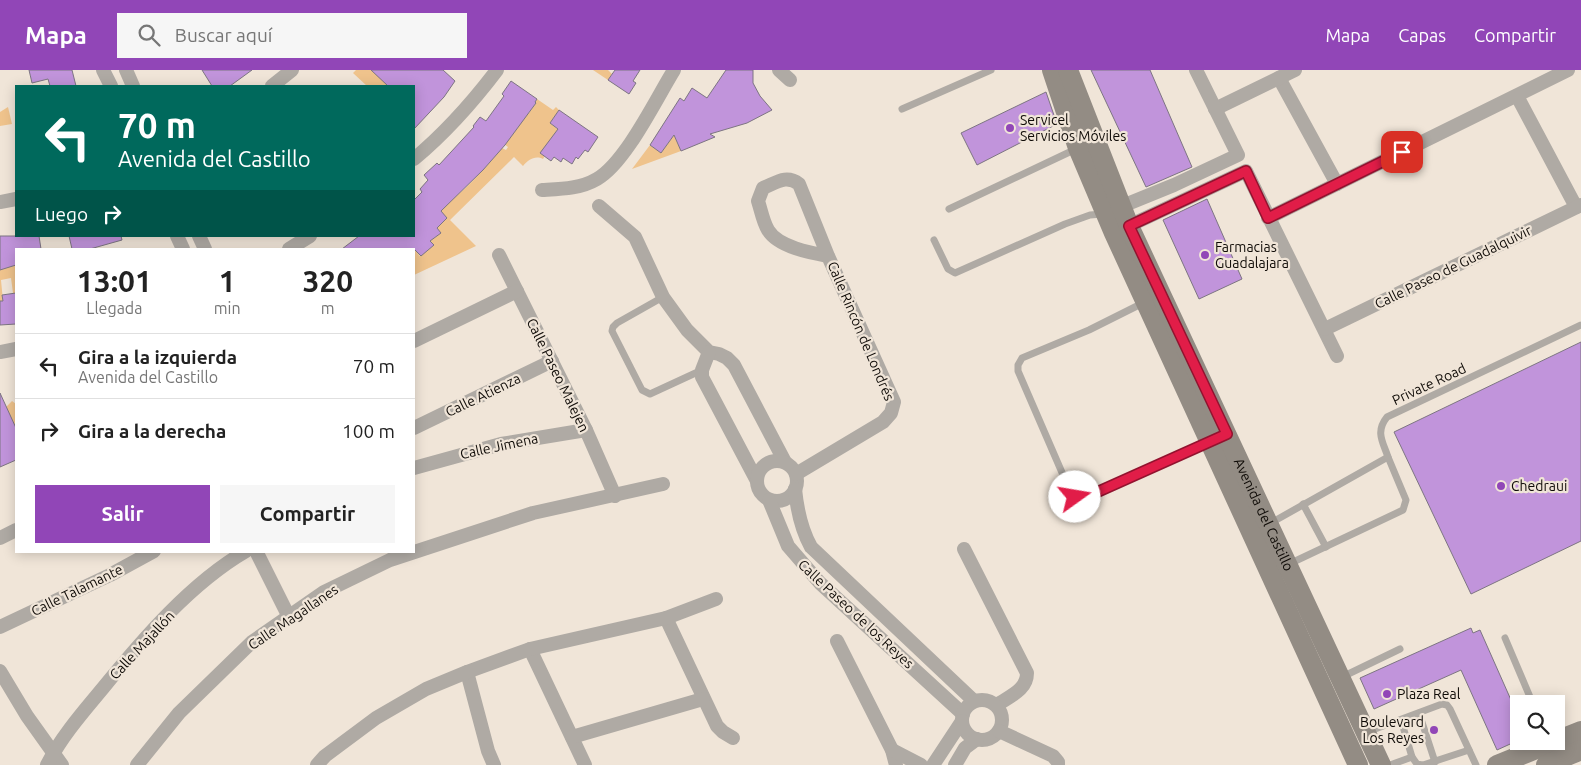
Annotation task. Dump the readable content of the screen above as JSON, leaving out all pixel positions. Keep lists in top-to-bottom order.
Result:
{
  "streets": {
    "main road": ["Avenida del Castillo"],
    "street": [
      "Calle Paseo de Guadalquivir",
      "Calle Rincón de Londrés",
      "Calle Paseo Malejen",
      "Calle Atienza",
      "Calle Jimena",
      "Calle Talamante",
      "Calle Paseo de los Reyes",
      "Calle Magallanes",
      "Calle Majallón"
    ],
    "lane": ["Private Road"]
  },
  "crossings": [
    ["Calle Rincón de Londrés", "Calle Paseo de los Reyes"],
    ["Calle Paseo Malejen", "Calle Atienza"],
    ["Calle Paseo Malejen", "Calle Jimena"],
    ["Calle Paseo Malejen", "Calle Magallanes"],
    ["Private Road", "Avenida del Castillo"]
  ],
  "places": [
    "Servicel Servicios Móviles",
    "Farmacias Guadalajara",
    "Chedraui",
    "Plaza Real",
    "Boulevard Los Reyes"
  ],
  "page": {
    "header": "Mapa",
    "search": "Buscar aquí",
    "nav": ["Mapa", "Capas", "Compartir"],
    "turn": ["70 m", "Avenida del Castillo"],
    "then": "Luego",
    "eta": [
      "13:01",
      "Llegada",
      "1",
      "min",
      "320",
      "m"
    ],
    "list": [
      {
        "name": "Gira a la izquierda",
        "note": "Avenida del Castillo",
        "value": "70 m"
      },
      {
        "name": "Gira a la derecha",
        "value": "100 m"
      }
    ],
    "buttons": ["Salir", "Compartir"]
  }
}
